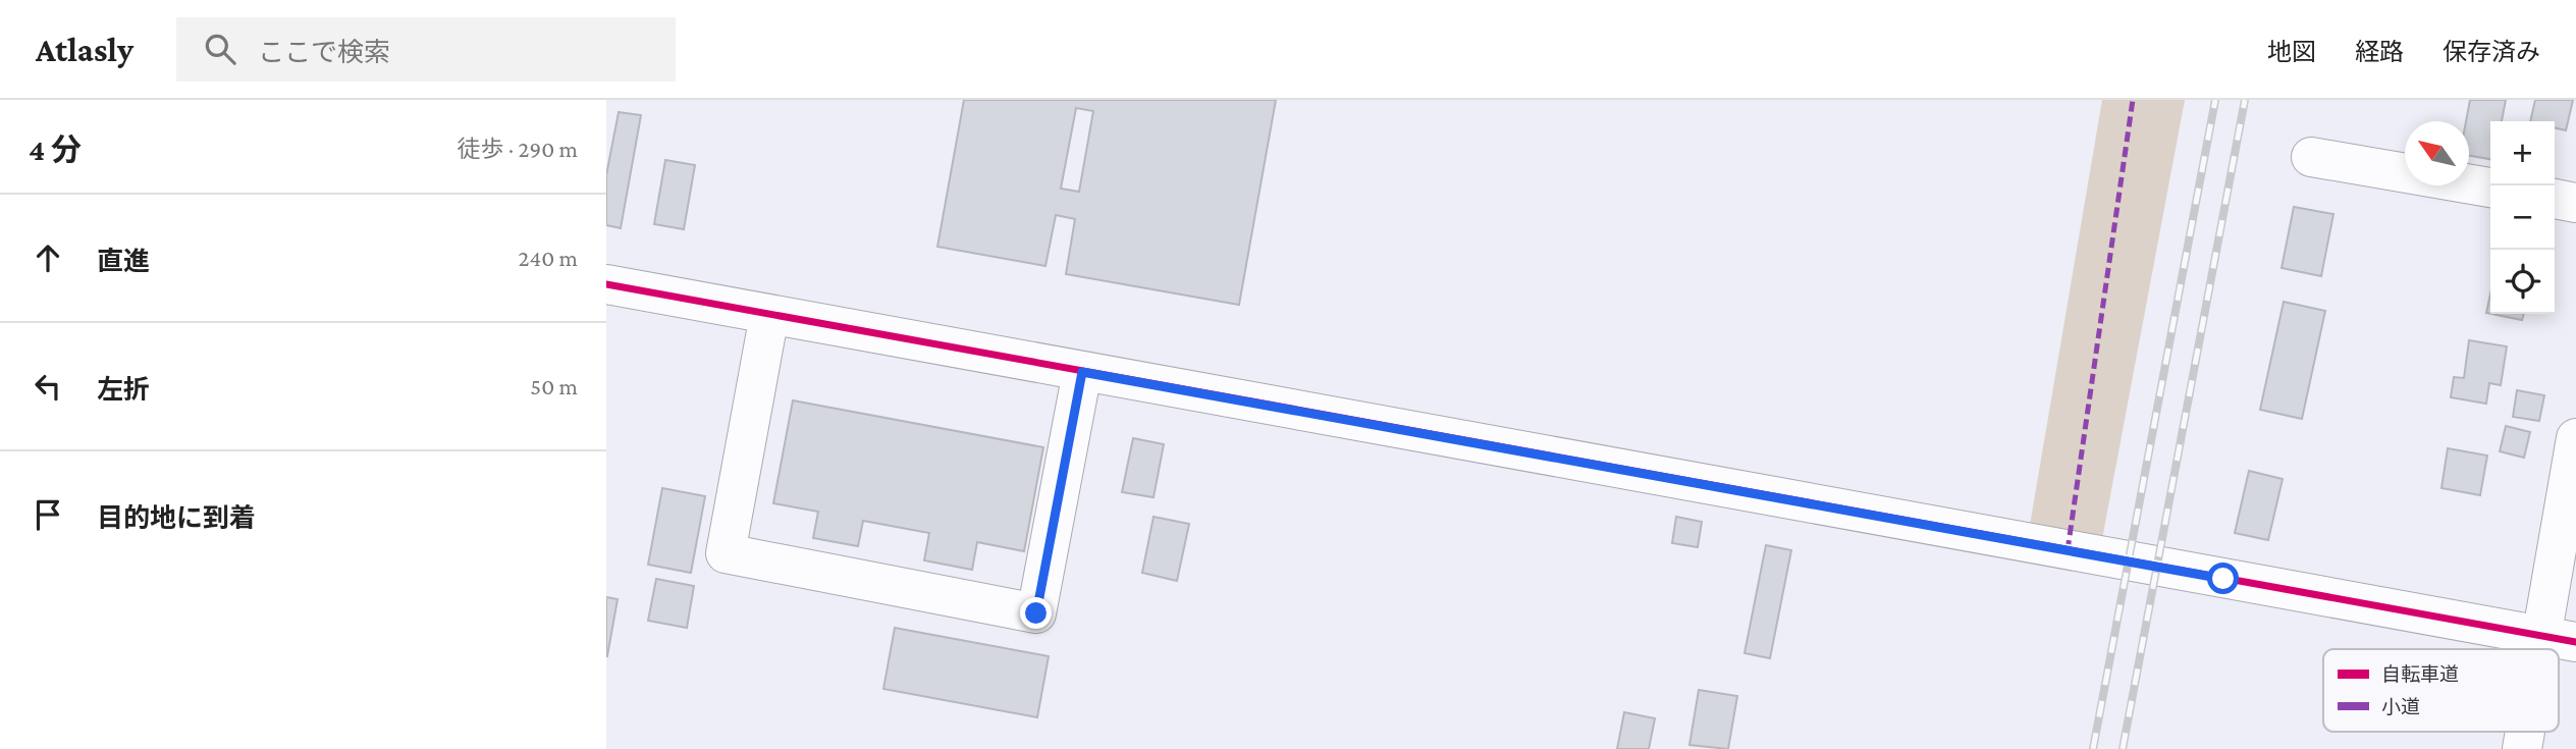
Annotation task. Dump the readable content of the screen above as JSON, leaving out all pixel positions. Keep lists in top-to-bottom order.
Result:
{
  "legend": ["自転車道", "小道"],
  "north": "top left",
  "page": {
    "header": "Atlasly",
    "search": "ここで検索",
    "nav": ["地図", "経路", "保存済み"],
    "heading": ["4 分", "徒歩 · 290 m"],
    "map_buttons": ["+", "−"],
    "list": [
      ["直進", "240 m"],
      ["左折", "50 m"],
      "目的地に到着"
    ]
  }
}
